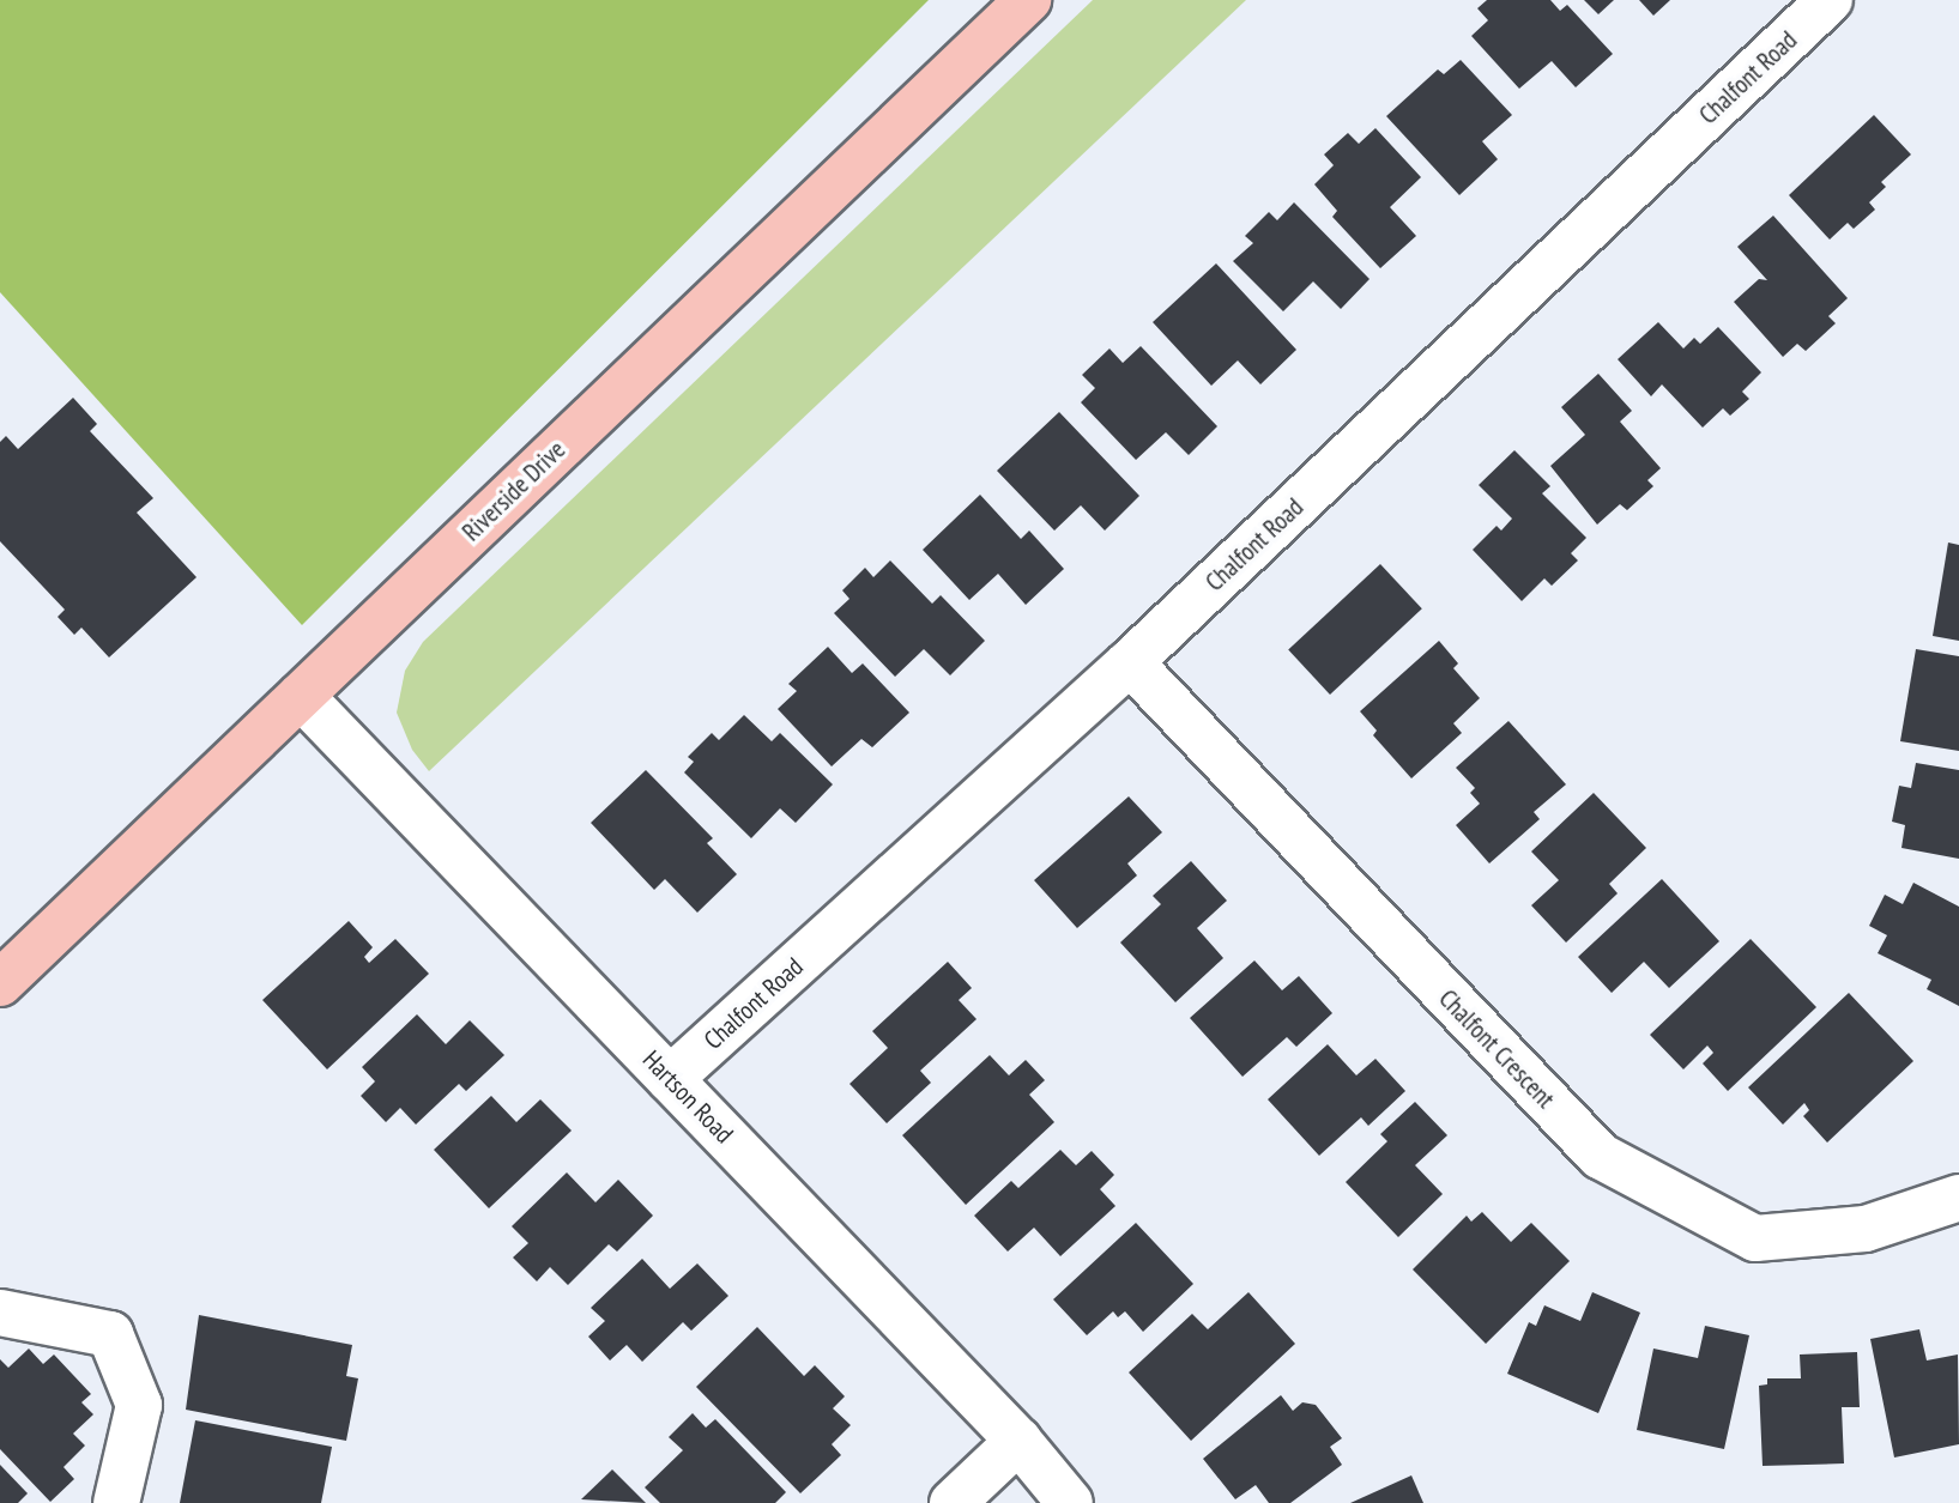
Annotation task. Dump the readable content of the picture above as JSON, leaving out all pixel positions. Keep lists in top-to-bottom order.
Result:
{
  "streets": {
    "main road": ["Riverside Drive"],
    "street": ["Chalfont Road", "Chalfont Crescent", "Hartson Road"]
  },
  "crossings": [
    ["Chalfont Road", "Chalfont Crescent"],
    ["Chalfont Road", "Hartson Road"],
    ["Riverside Drive", "Hartson Road"]
  ]
}
